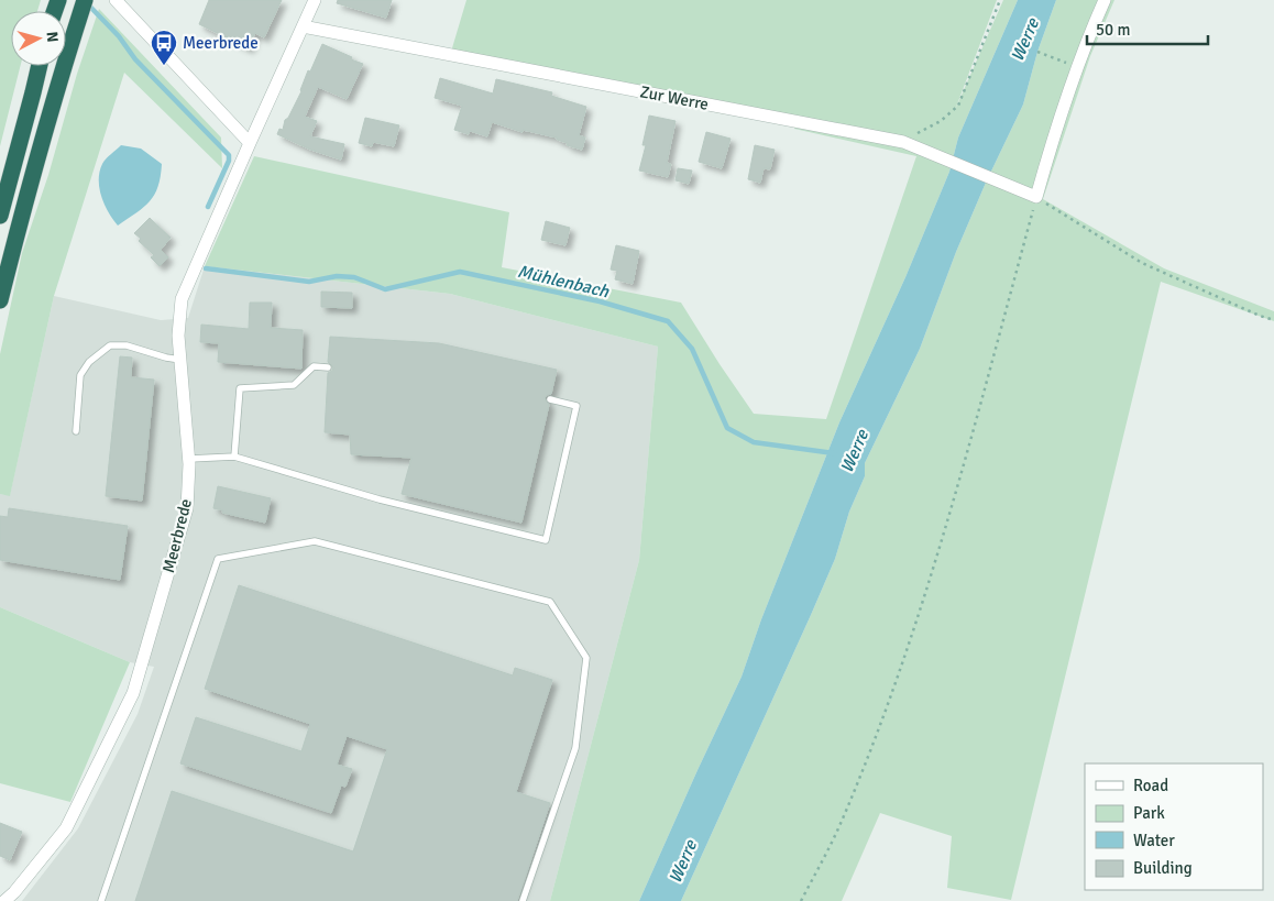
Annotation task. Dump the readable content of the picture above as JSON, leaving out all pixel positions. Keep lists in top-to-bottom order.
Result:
{
  "streets": {
    "street": ["Zur Werre", "Meerbrede"]
  },
  "crossings": [
    ["Zur Werre", "Meerbrede"]
  ],
  "water": ["Werre", "Mühlenbach"],
  "places": {
    "bus stop": ["Meerbrede"]
  },
  "legend": [
    "Road",
    "Park",
    "Water",
    "Building"
  ],
  "scale_bar": "50 m",
  "north": "right"
}
